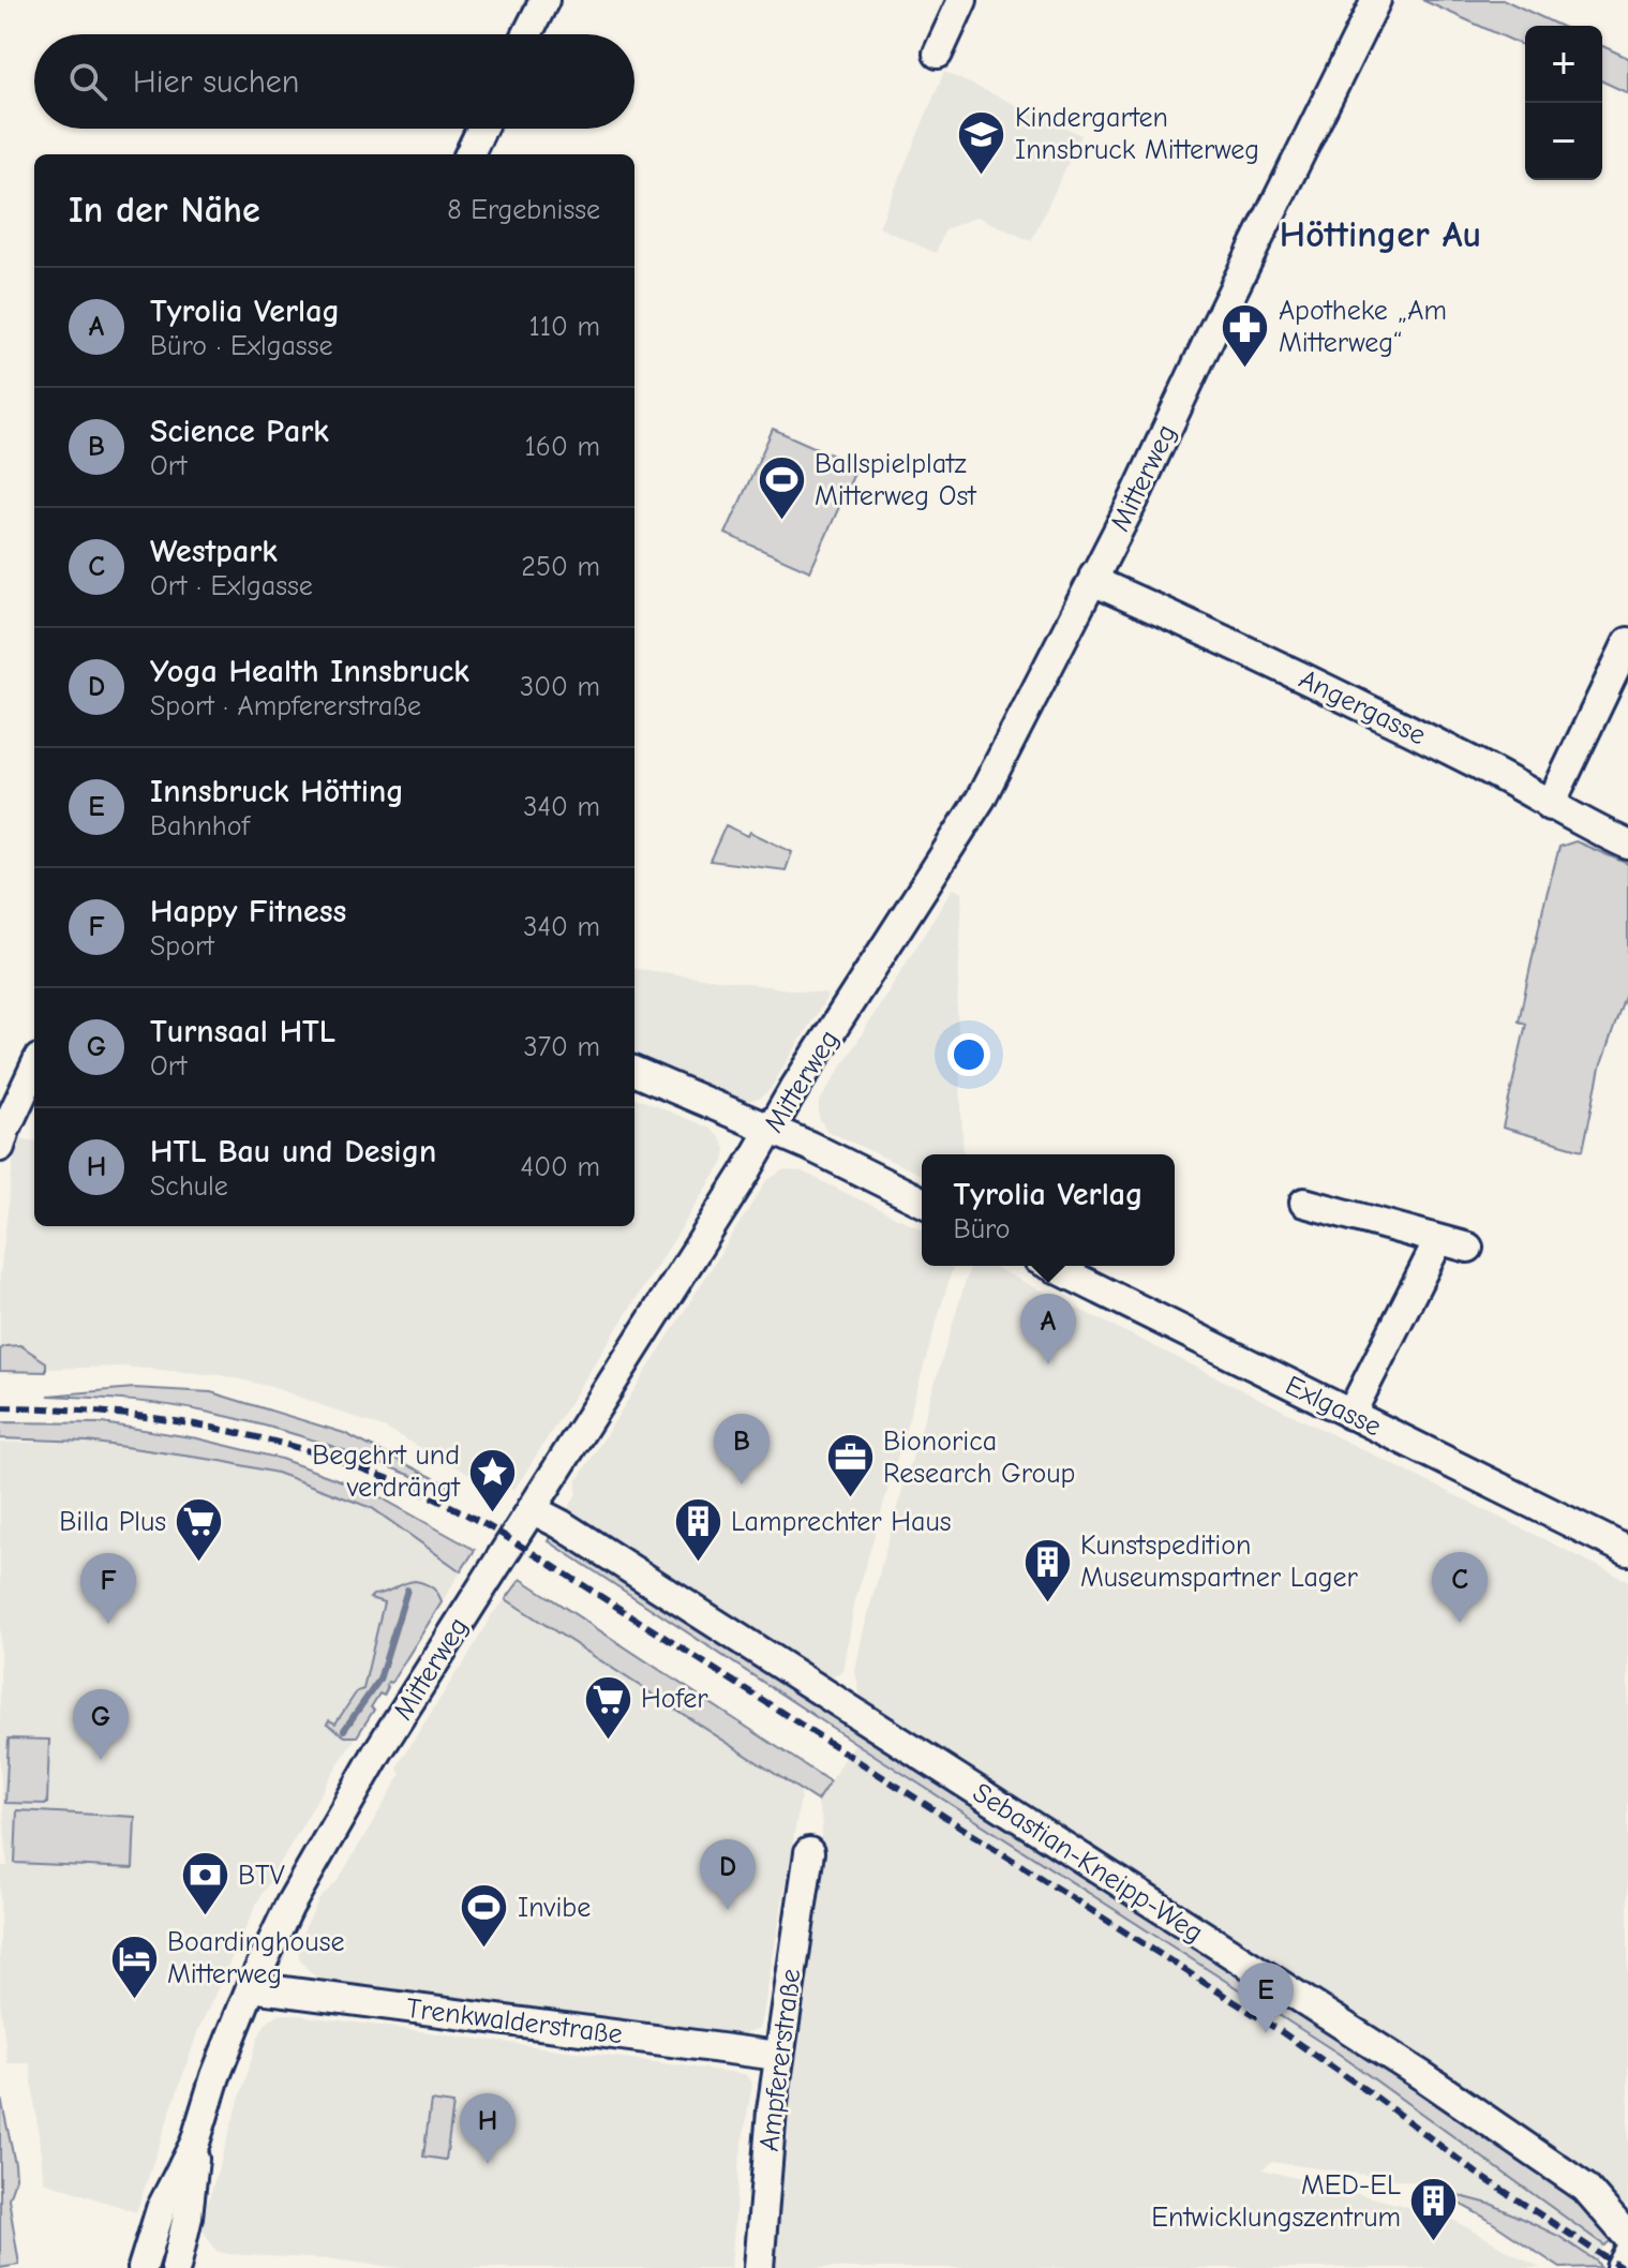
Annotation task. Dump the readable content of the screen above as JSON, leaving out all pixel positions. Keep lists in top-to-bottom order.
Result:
{
  "streets": {
    "street": [
      "Mitterweg",
      "Angergasse",
      "Exlgasse",
      "Sebastian-Kneipp-Weg",
      "Trenkwalderstraße",
      "Ampfererstraße"
    ]
  },
  "crossings": [
    ["Mitterweg", "Angergasse"],
    ["Mitterweg", "Sebastian-Kneipp-Weg"],
    ["Mitterweg", "Trenkwalderstraße"],
    ["Trenkwalderstraße", "Ampfererstraße"]
  ],
  "districts": ["Höttinger Au"],
  "places": {
    "school or university": ["Kindergarten Innsbruck Mitterweg"],
    "pharmacy": ["Apotheke „Am Mitterweg“"],
    "sports": ["Ballspielplatz Mitterweg Ost", "Invibe"],
    "office": ["Bionorica Research Group"],
    "place": ["Begehrt und verdrängt"],
    "supermarket": ["Billa Plus", "Hofer"],
    "building": ["Lamprechter Haus", "Kunstspedition Museumspartner Lager", "MED-EL Entwicklungszentrum"],
    "bank": ["BTV"],
    "hotel": ["Boardinghouse Mitterweg"]
  },
  "page": {
    "map_buttons": ["+", "−"],
    "search": "Hier suchen",
    "heading": ["In der Nähe", "8 Ergebnisse"],
    "list": [
      {
        "mark": "A",
        "name": "Tyrolia Verlag",
        "note": "Büro · Exlgasse",
        "value": "110 m"
      },
      {
        "mark": "B",
        "name": "Science Park",
        "note": "Ort",
        "value": "160 m"
      },
      {
        "mark": "C",
        "name": "Westpark",
        "note": "Ort · Exlgasse",
        "value": "250 m"
      },
      {
        "mark": "D",
        "name": "Yoga Health Innsbruck",
        "note": "Sport · Ampfererstraße",
        "value": "300 m"
      },
      {
        "mark": "E",
        "name": "Innsbruck Hötting",
        "note": "Bahnhof",
        "value": "340 m"
      },
      {
        "mark": "F",
        "name": "Happy Fitness",
        "note": "Sport",
        "value": "340 m"
      },
      {
        "mark": "G",
        "name": "Turnsaal HTL",
        "note": "Ort",
        "value": "370 m"
      },
      {
        "mark": "H",
        "name": "HTL Bau und Design",
        "note": "Schule",
        "value": "400 m"
      }
    ],
    "popup": ["Tyrolia Verlag", "Büro"],
    "pins": [
      "A",
      "B",
      "C",
      "F",
      "G",
      "D",
      "E",
      "H"
    ]
  }
}
